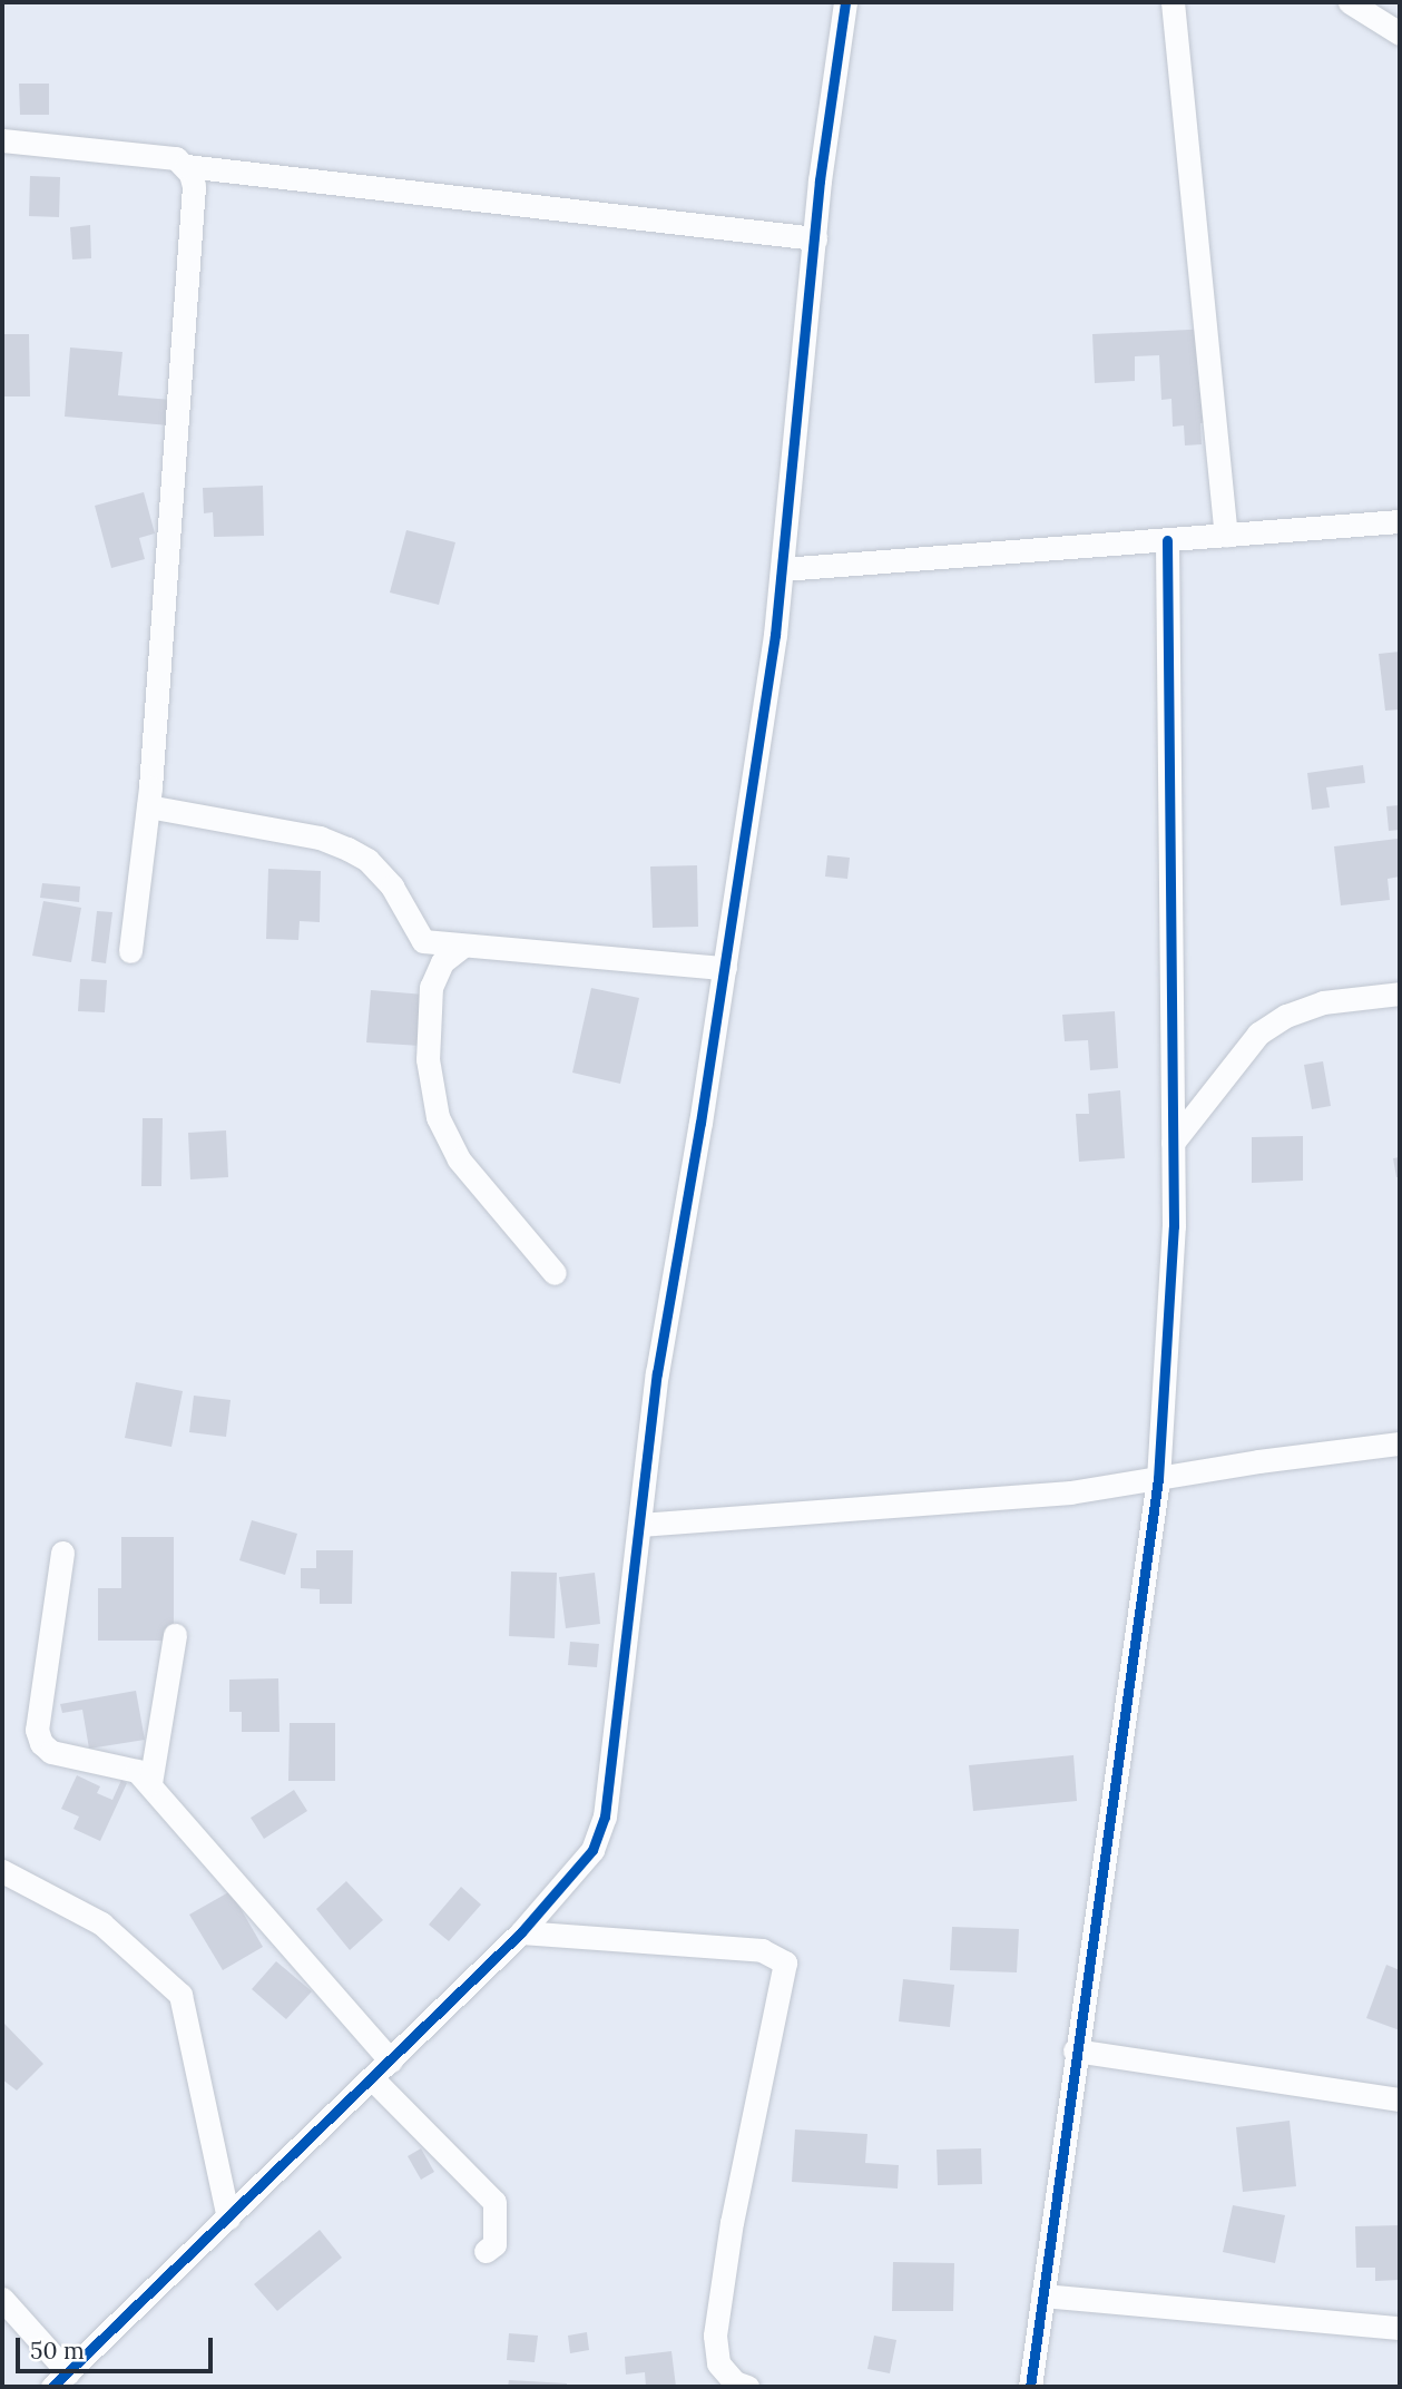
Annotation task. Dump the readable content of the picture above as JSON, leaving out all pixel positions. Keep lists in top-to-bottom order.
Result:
{
  "scale_bar": "50 m"
}
